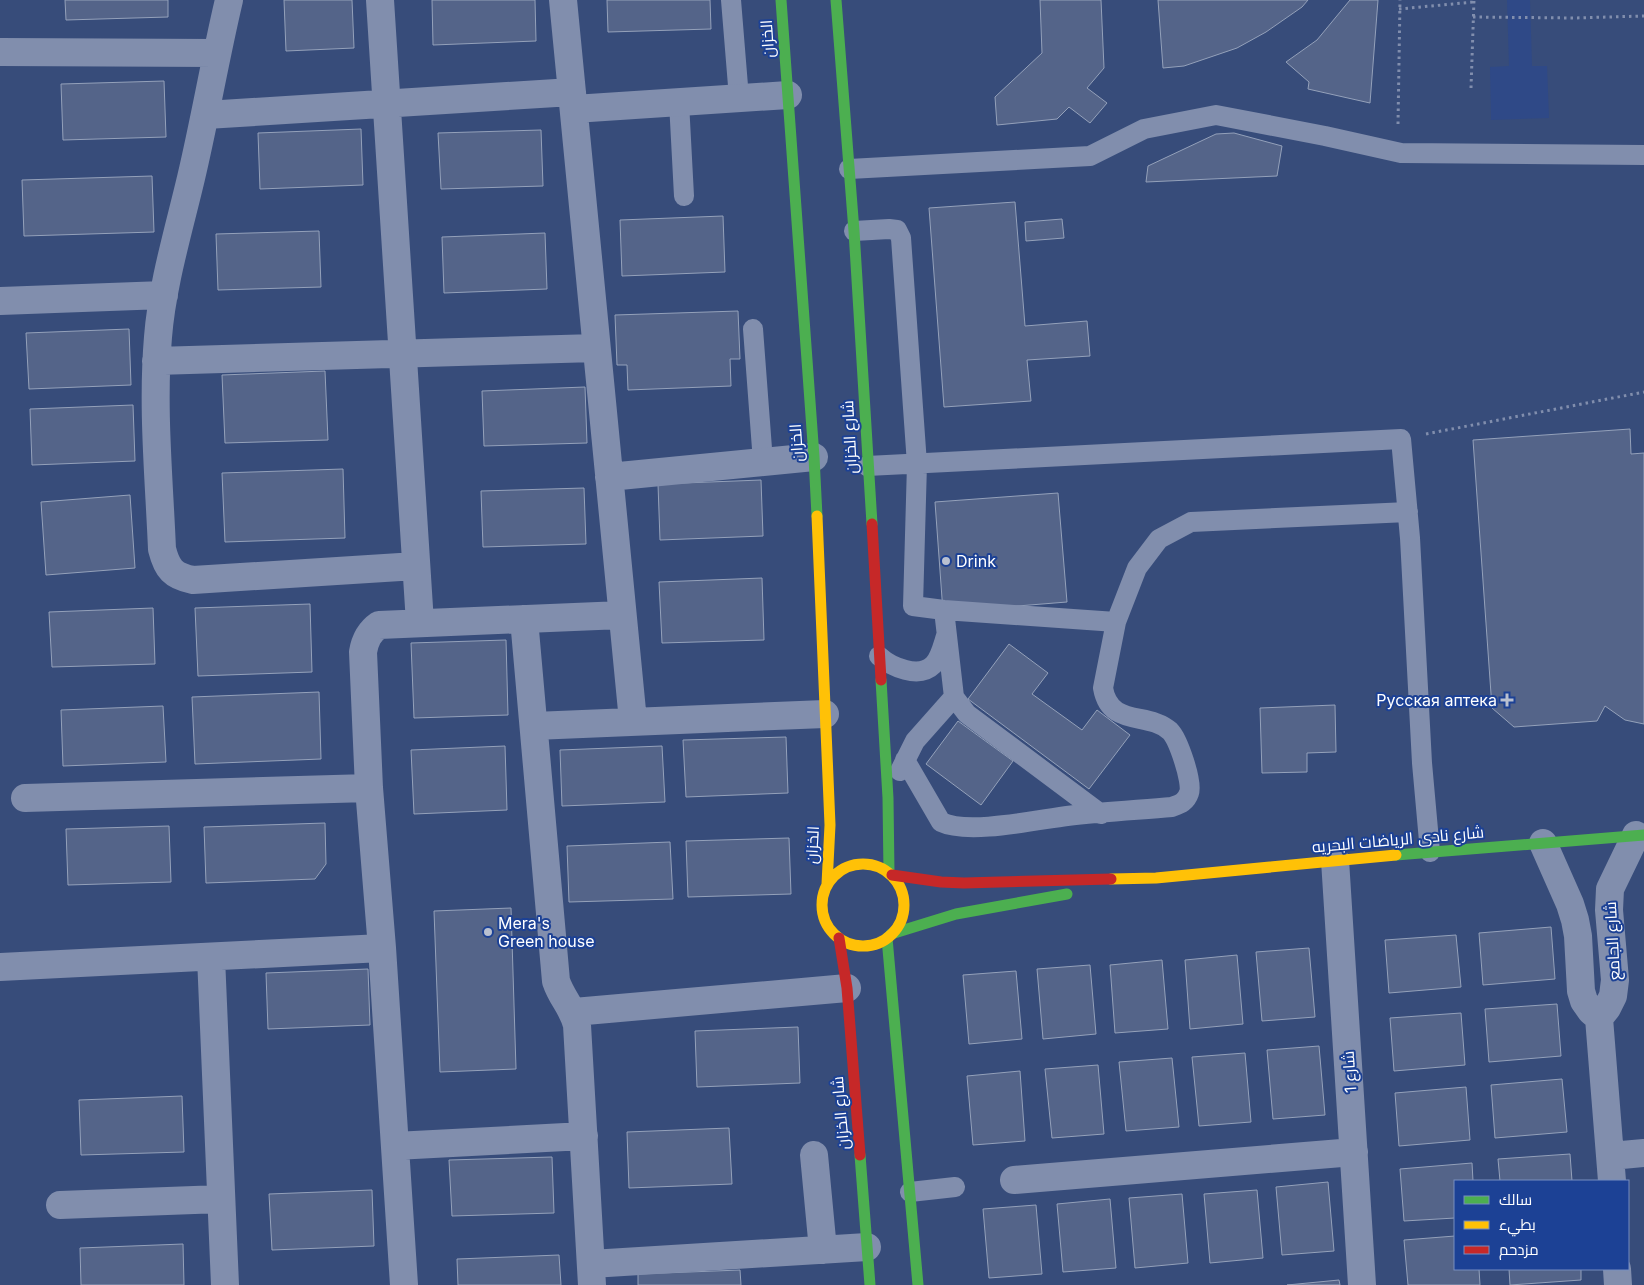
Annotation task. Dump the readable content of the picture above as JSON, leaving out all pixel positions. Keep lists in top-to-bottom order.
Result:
{
  "streets": {
    "main road": ["الخزان", "شارع الخزان", "شارع نادى الرياضات البحريه"],
    "street": ["شارع الجامع", "شارع 1"]
  },
  "crossings": [
    ["الخزان", "شارع الخزان"],
    ["الخزان", "شارع نادى الرياضات البحريه"],
    ["شارع الخزان", "شارع نادى الرياضات البحريه"],
    ["شارع نادى الرياضات البحريه", "شارع الجامع"],
    ["شارع نادى الرياضات البحريه", "شارع 1"]
  ],
  "places": {
    "other": ["Drink", "Mera's Green house"],
    "health": ["Русская аптека"]
  },
  "legend": ["سالك", "بطيء", "مزدحم"]
}
